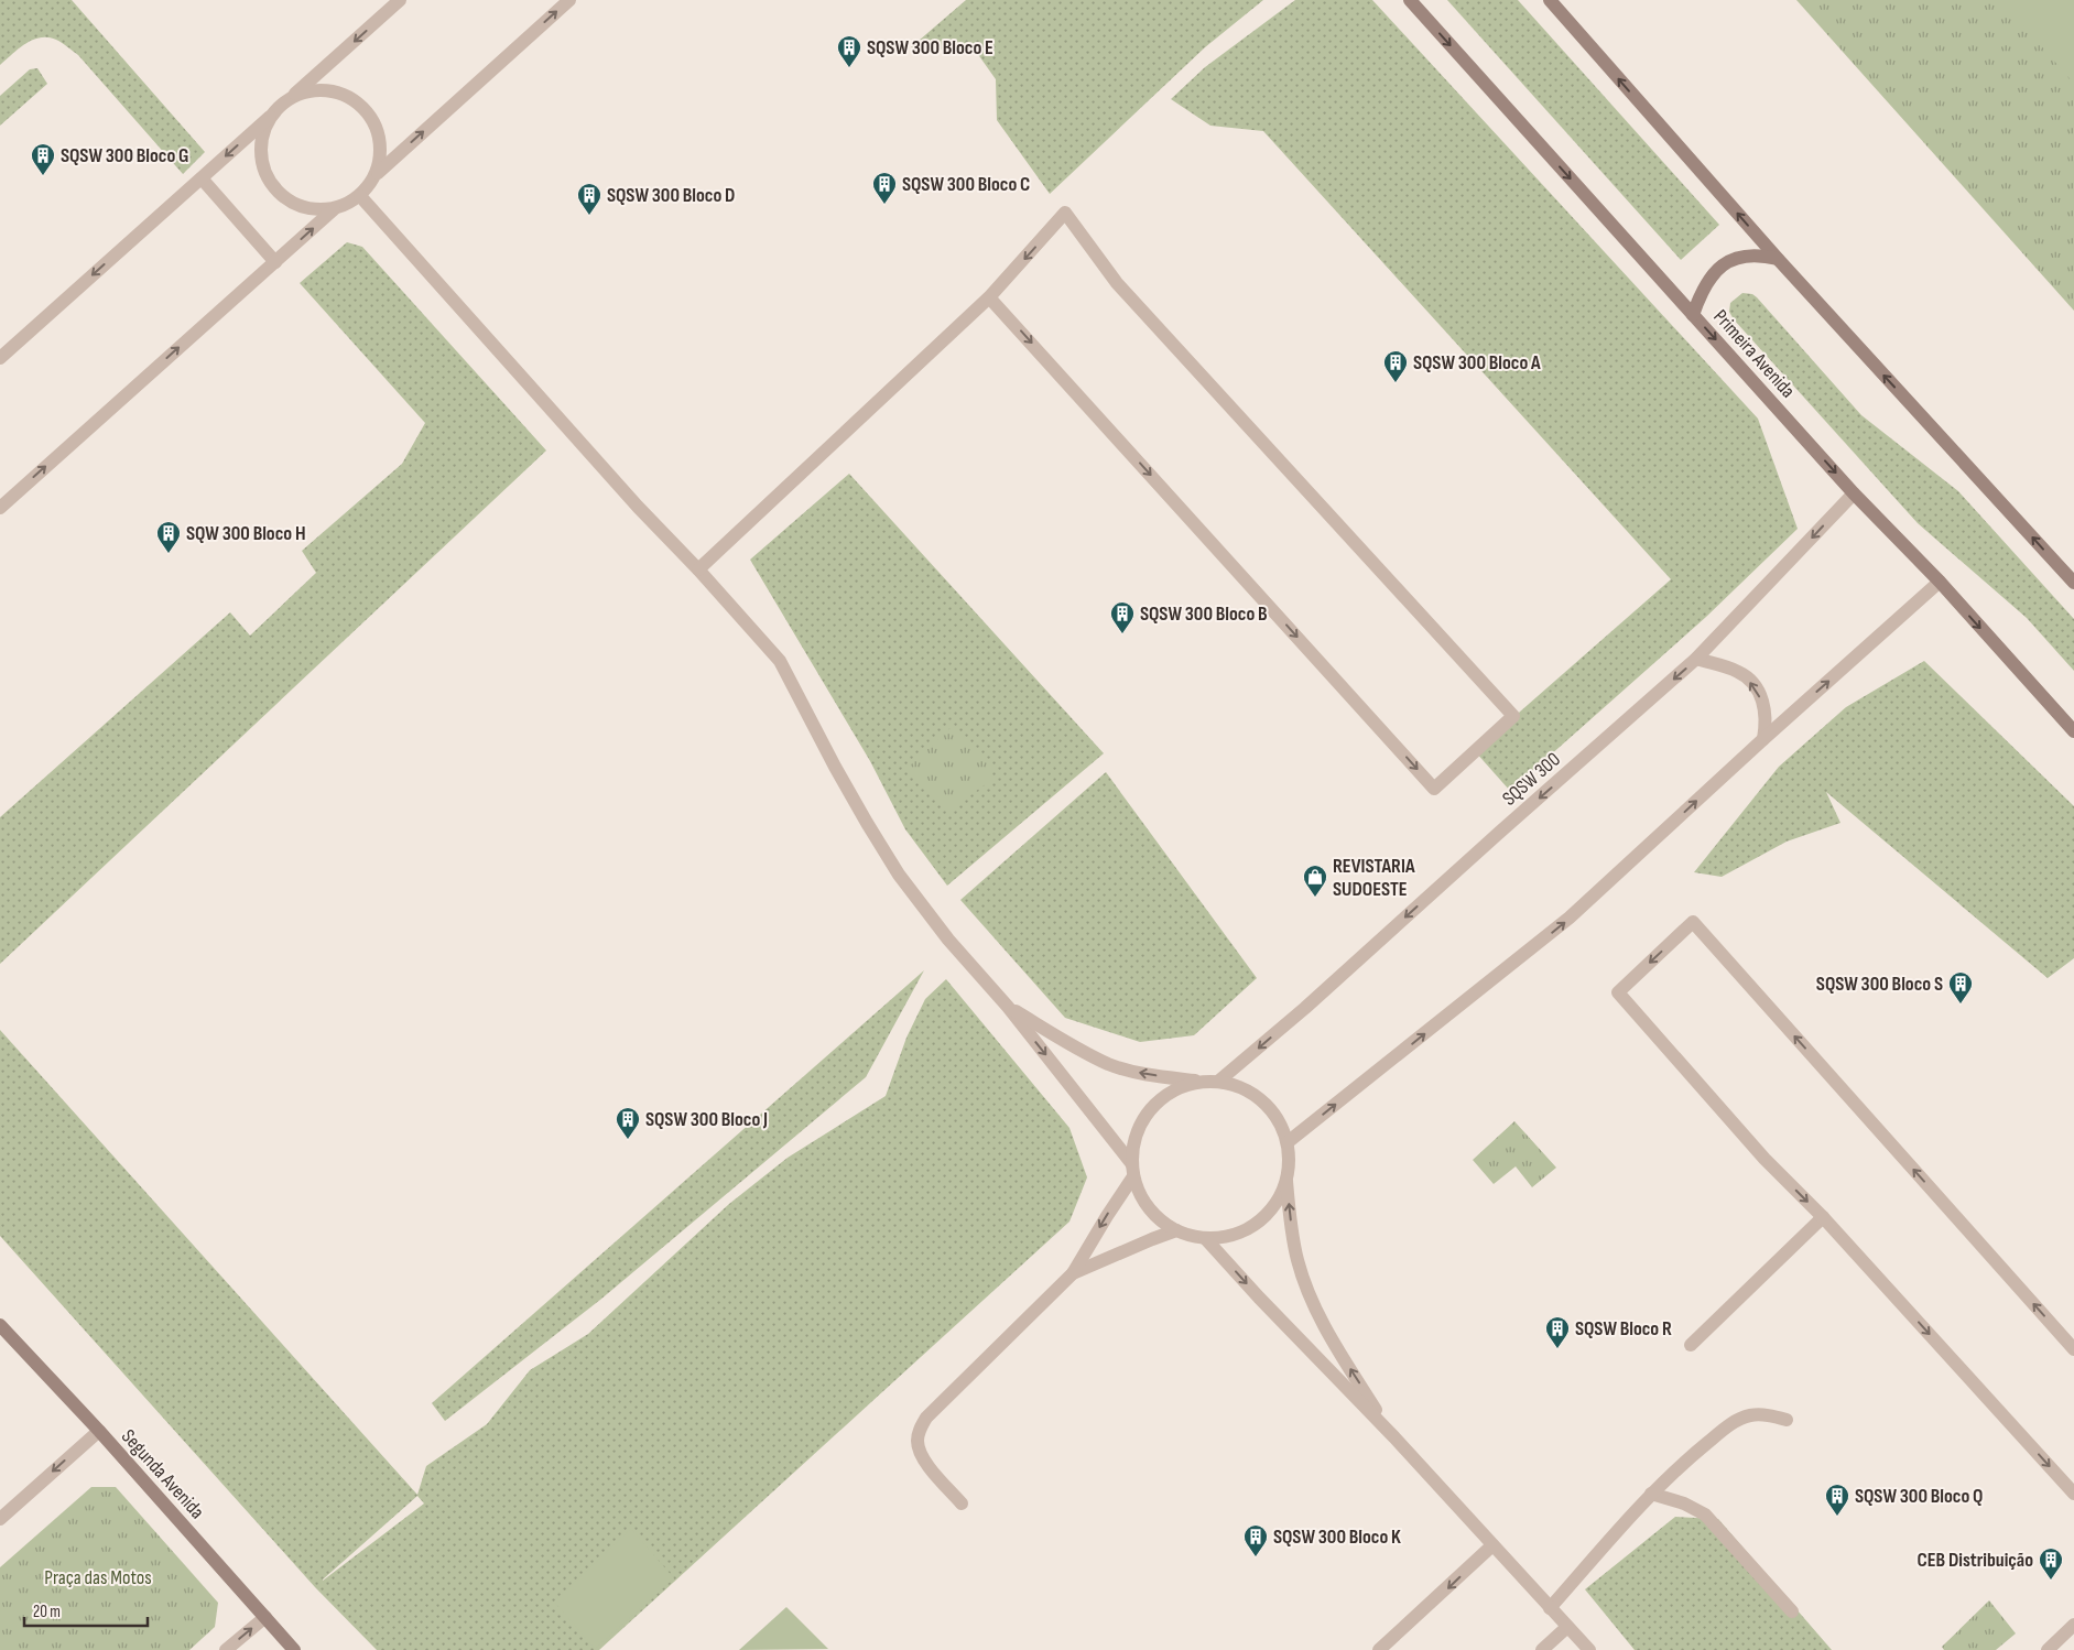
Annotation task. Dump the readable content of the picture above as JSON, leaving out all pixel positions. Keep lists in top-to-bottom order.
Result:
{
  "streets": {
    "main road": ["Primeira Avenida", "Segunda Avenida"],
    "street": ["SQSW 300"]
  },
  "crossings": [
    ["Primeira Avenida", "SQSW 300"]
  ],
  "parks": ["Praça das Motos"],
  "places": {
    "building": [
      "SQSW 300 Bloco E",
      "SQSW 300 Bloco G",
      "SQSW 300 Bloco C",
      "SQSW 300 Bloco D",
      "SQSW 300 Bloco A",
      "SQW 300 Bloco H",
      "SQSW 300 Bloco B",
      "SQSW 300 Bloco S",
      "SQSW 300 Bloco J",
      "SQSW Bloco R",
      "SQSW 300 Bloco Q",
      "SQSW 300 Bloco K",
      "CEB Distribuição"
    ],
    "shop": ["REVISTARIA SUDOESTE"]
  },
  "scale_bar": "20 m"
}
